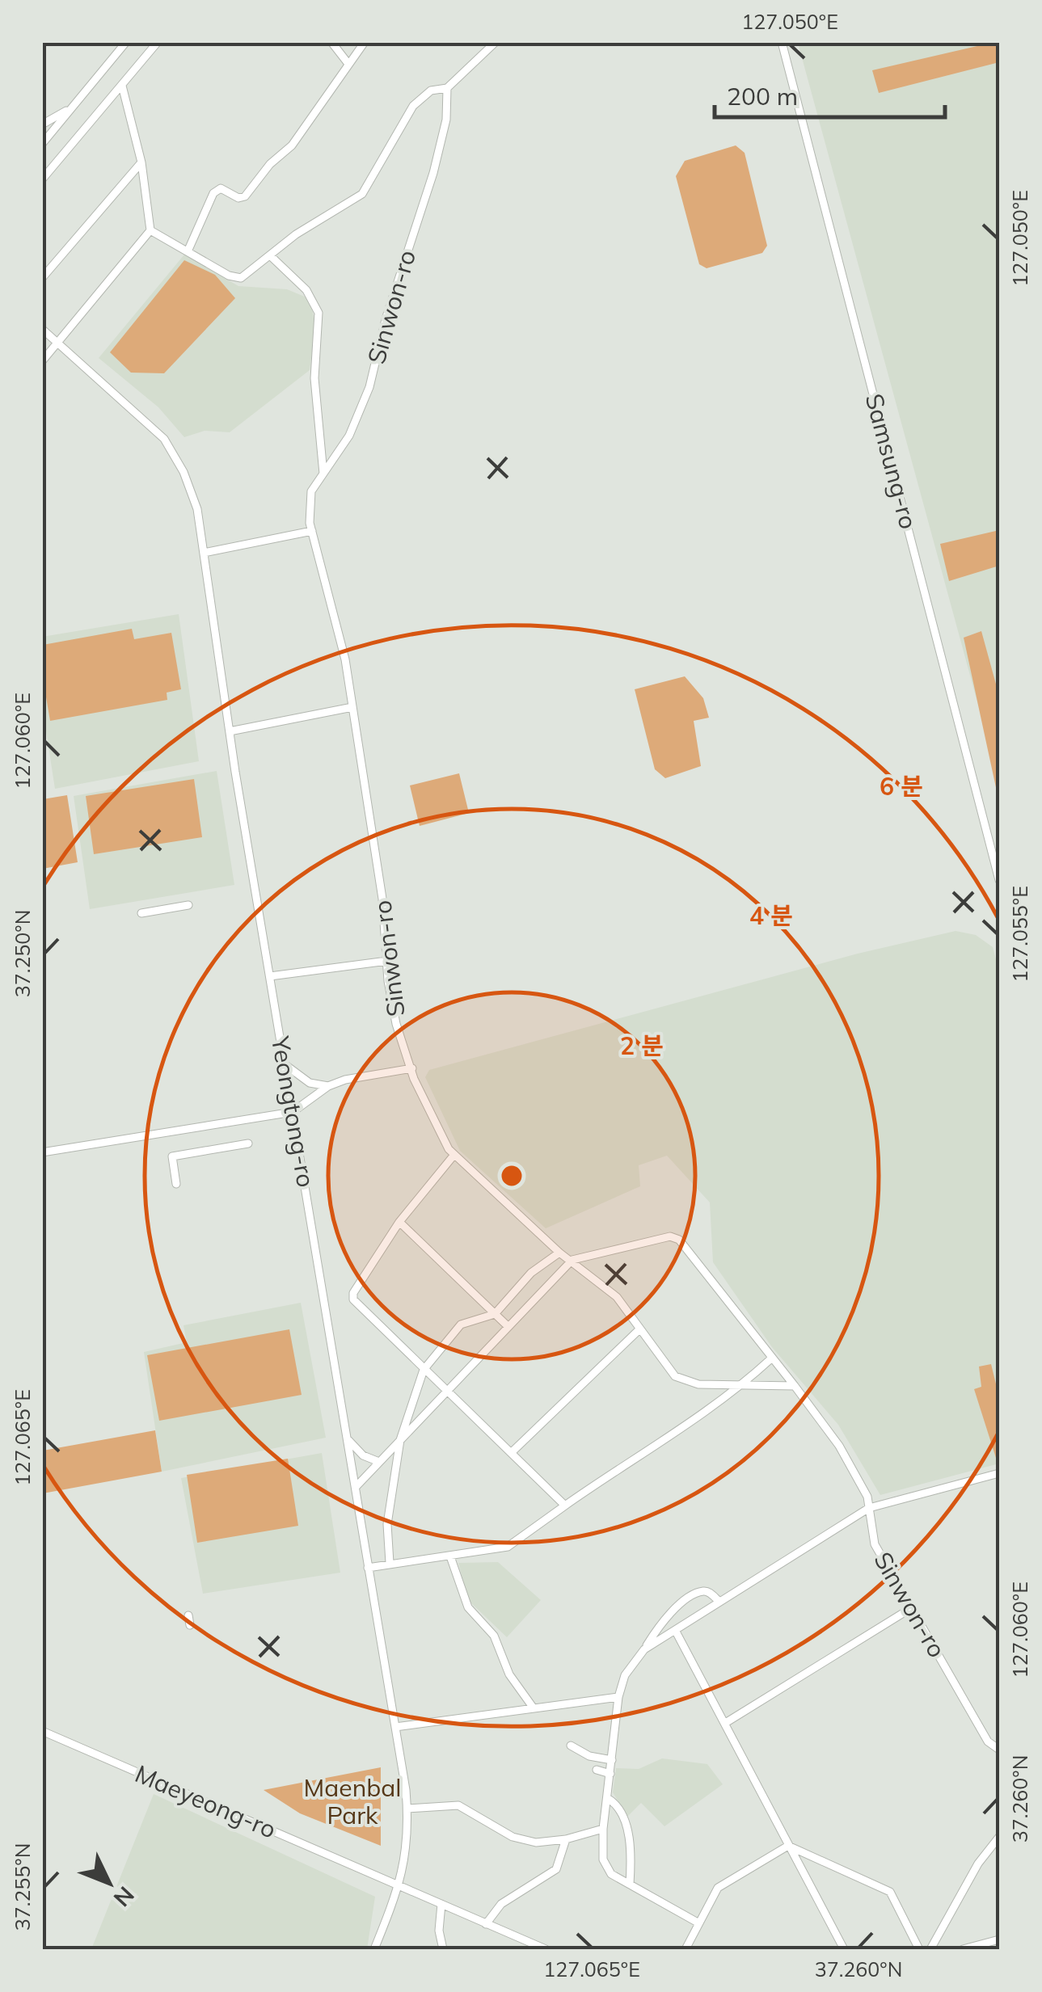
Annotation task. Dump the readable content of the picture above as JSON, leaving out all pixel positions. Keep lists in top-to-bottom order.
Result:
{
  "streets": {
    "street": [
      "Sinwon-ro",
      "Samsung-ro",
      "Yeongtong-ro",
      "Maeyeong-ro"
    ]
  },
  "crossings": [
    ["Yeongtong-ro", "Maeyeong-ro"]
  ],
  "parks": ["Maenbal Park"],
  "scale_bar": "200 m",
  "north": "bottom right",
  "coordinates": [
    "127.050°E",
    "127.060°E",
    "127.055°E",
    "37.250°N",
    "127.065°E",
    "37.260°N",
    "37.255°N"
  ],
  "rings": ["6 분", "4 분", "2 분"]
}
